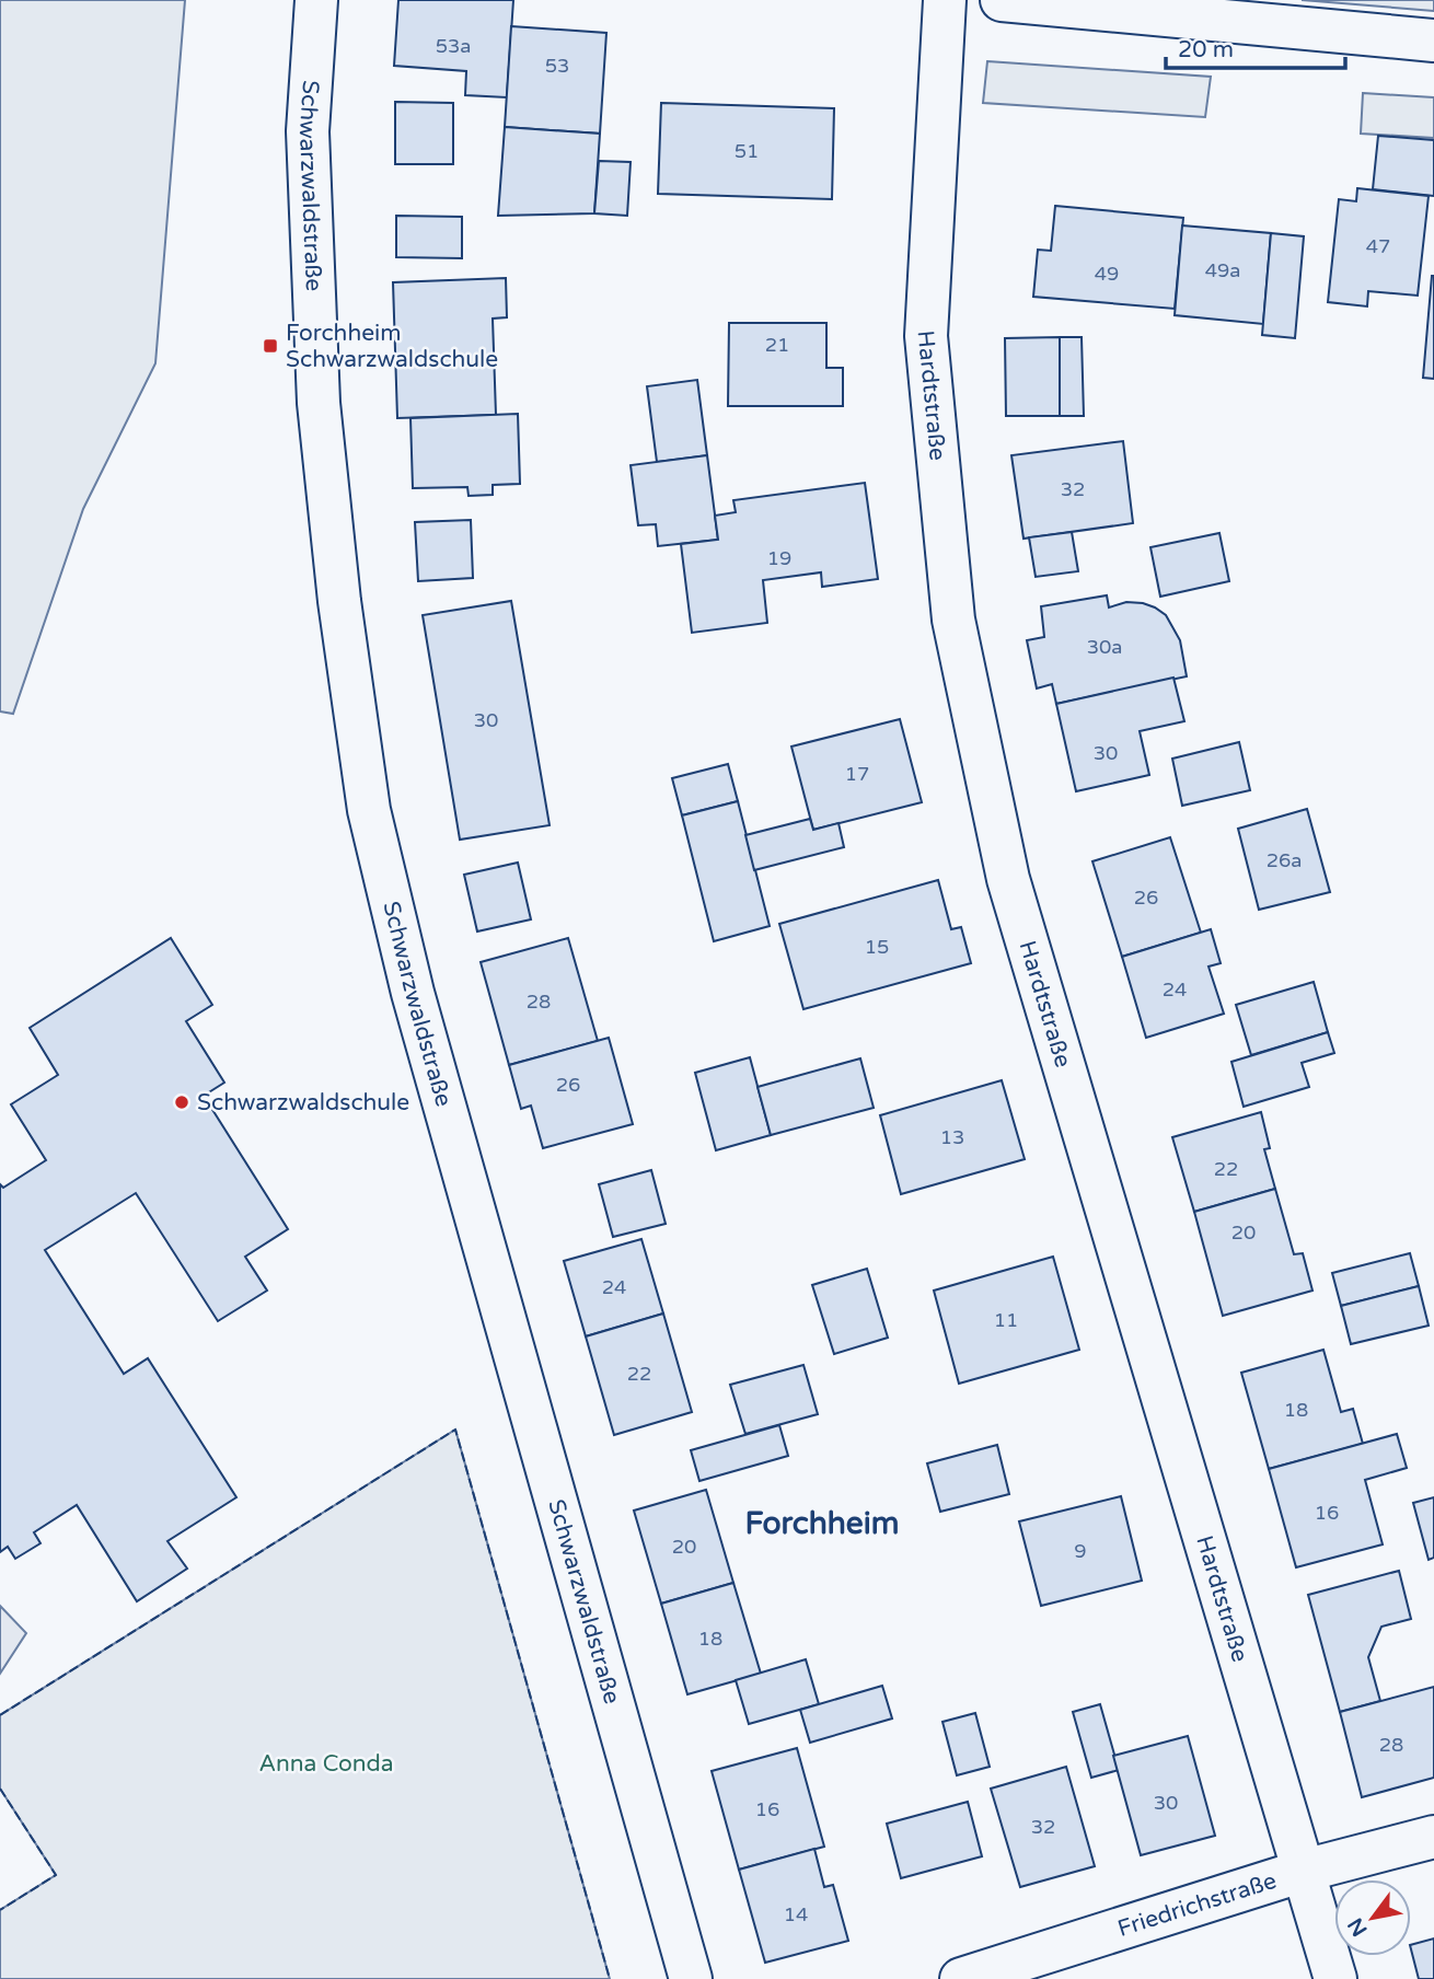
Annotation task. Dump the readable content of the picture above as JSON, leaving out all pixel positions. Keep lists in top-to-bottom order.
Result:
{
  "streets": {
    "street": ["Schwarzwaldstraße", "Hardtstraße", "Friedrichstraße"]
  },
  "crossings": [
    ["Hardtstraße", "Friedrichstraße"]
  ],
  "districts": ["Forchheim"],
  "parks": ["Anna Conda"],
  "places": {
    "transit": ["Forchheim Schwarzwaldschule"],
    "other": ["Schwarzwaldschule"]
  },
  "house_numbers": [
    "53a",
    "53",
    "51",
    "47",
    "49a",
    "49",
    "21",
    "32",
    "19",
    "30a",
    "30",
    "30",
    "17",
    "26a",
    "26",
    "15",
    "24",
    "28",
    "26",
    "13",
    "22",
    "20",
    "24",
    "11",
    "22",
    "18",
    "16",
    "20",
    "9",
    "18",
    "28",
    "30",
    "16",
    "32",
    "14"
  ],
  "scale_bar": "20 m",
  "north": "bottom left"
}
